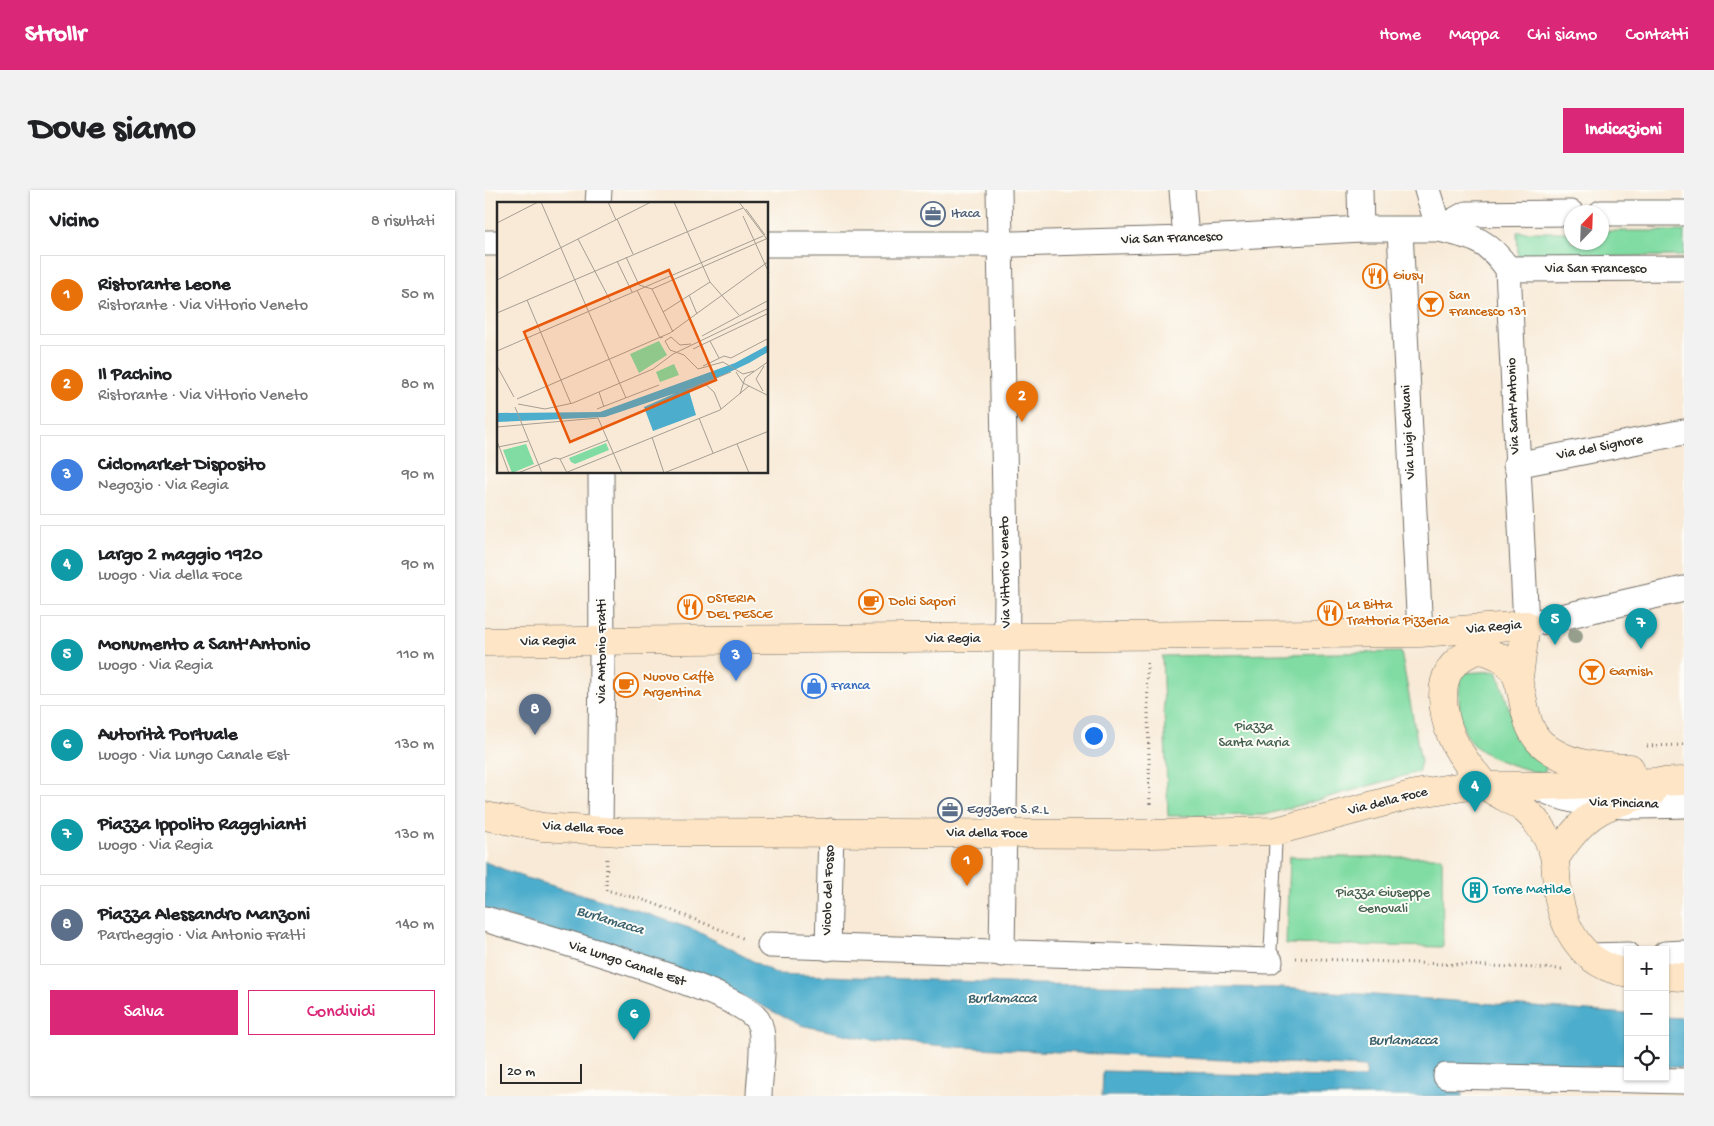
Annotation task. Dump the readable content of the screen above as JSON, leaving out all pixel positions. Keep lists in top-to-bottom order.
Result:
{
  "streets": {
    "street": [
      "Via San Francesco",
      "Via Sant'Antonio",
      "Via Luigi Galvani",
      "Via del Signore",
      "Via Vittorio Veneto",
      "Via Regia",
      "Via Antonio Fratti",
      "Via della Foce",
      "Via Pinciana",
      "Vicolo del Fosso",
      "Via Lungo Canale Est"
    ]
  },
  "crossings": [
    ["Via San Francesco", "Via Sant'Antonio"],
    ["Via San Francesco", "Via Luigi Galvani"],
    ["Via San Francesco", "Via Vittorio Veneto"],
    ["Via Sant'Antonio", "Via del Signore"],
    ["Via Sant'Antonio", "Via Regia"],
    ["Via Luigi Galvani", "Via Regia"],
    ["Via Vittorio Veneto", "Via Regia"],
    ["Via Vittorio Veneto", "Via della Foce"],
    ["Via Regia", "Via Antonio Fratti"],
    ["Via Antonio Fratti", "Via della Foce"],
    ["Via della Foce", "Via Pinciana"],
    ["Via della Foce", "Vicolo del Fosso"]
  ],
  "water": ["Burlamacca"],
  "parks": ["Piazza Santa Maria", "Piazza Giuseppe Genovali"],
  "places": {
    "office": ["Itaca", "Eggzero S.R.L"],
    "restaurant": ["Giusy", "OSTERIA DEL PESCE", "La Bitta Trattoria Pizzeria"],
    "bar": ["San Francesco 131", "Garnish"],
    "cafe": ["Dolci Sapori", "Nuovo Caffè Argentina"],
    "shop": ["Franca"],
    "building": ["Torre Matilde"]
  },
  "scale_bar": "20 m",
  "north": "top right",
  "page": {
    "header": "Strollr",
    "nav": [
      "Home",
      "Mappa",
      "Chi siamo",
      "Contatti"
    ],
    "buttons": [
      "Indicazioni",
      ["Salva", "Condividi"]
    ],
    "title": "Dove siamo",
    "heading": ["Vicino", "8 risultati"],
    "list": [
      {
        "mark": "1",
        "name": "Ristorante Leone",
        "note": "Ristorante · Via Vittorio Veneto",
        "value": "50 m"
      },
      {
        "mark": "2",
        "name": "Il Pachino",
        "note": "Ristorante · Via Vittorio Veneto",
        "value": "80 m"
      },
      {
        "mark": "3",
        "name": "Ciclomarket Disposito",
        "note": "Negozio · Via Regia",
        "value": "90 m"
      },
      {
        "mark": "4",
        "name": "Largo 2 maggio 1920",
        "note": "Luogo · Via della Foce",
        "value": "90 m"
      },
      {
        "mark": "5",
        "name": "Monumento a Sant'Antonio",
        "note": "Luogo · Via Regia",
        "value": "110 m"
      },
      {
        "mark": "6",
        "name": "Autorità Portuale",
        "note": "Luogo · Via Lungo Canale Est",
        "value": "130 m"
      },
      {
        "mark": "7",
        "name": "Piazza Ippolito Ragghianti",
        "note": "Luogo · Via Regia",
        "value": "130 m"
      },
      {
        "mark": "8",
        "name": "Piazza Alessandro Manzoni",
        "note": "Parcheggio · Via Antonio Fratti",
        "value": "140 m"
      }
    ],
    "pins": [
      "2",
      "5",
      "7",
      "3",
      "8",
      "4",
      "1",
      "6"
    ],
    "map_buttons": ["+", "−"],
    "scale": "20 m"
  }
}
